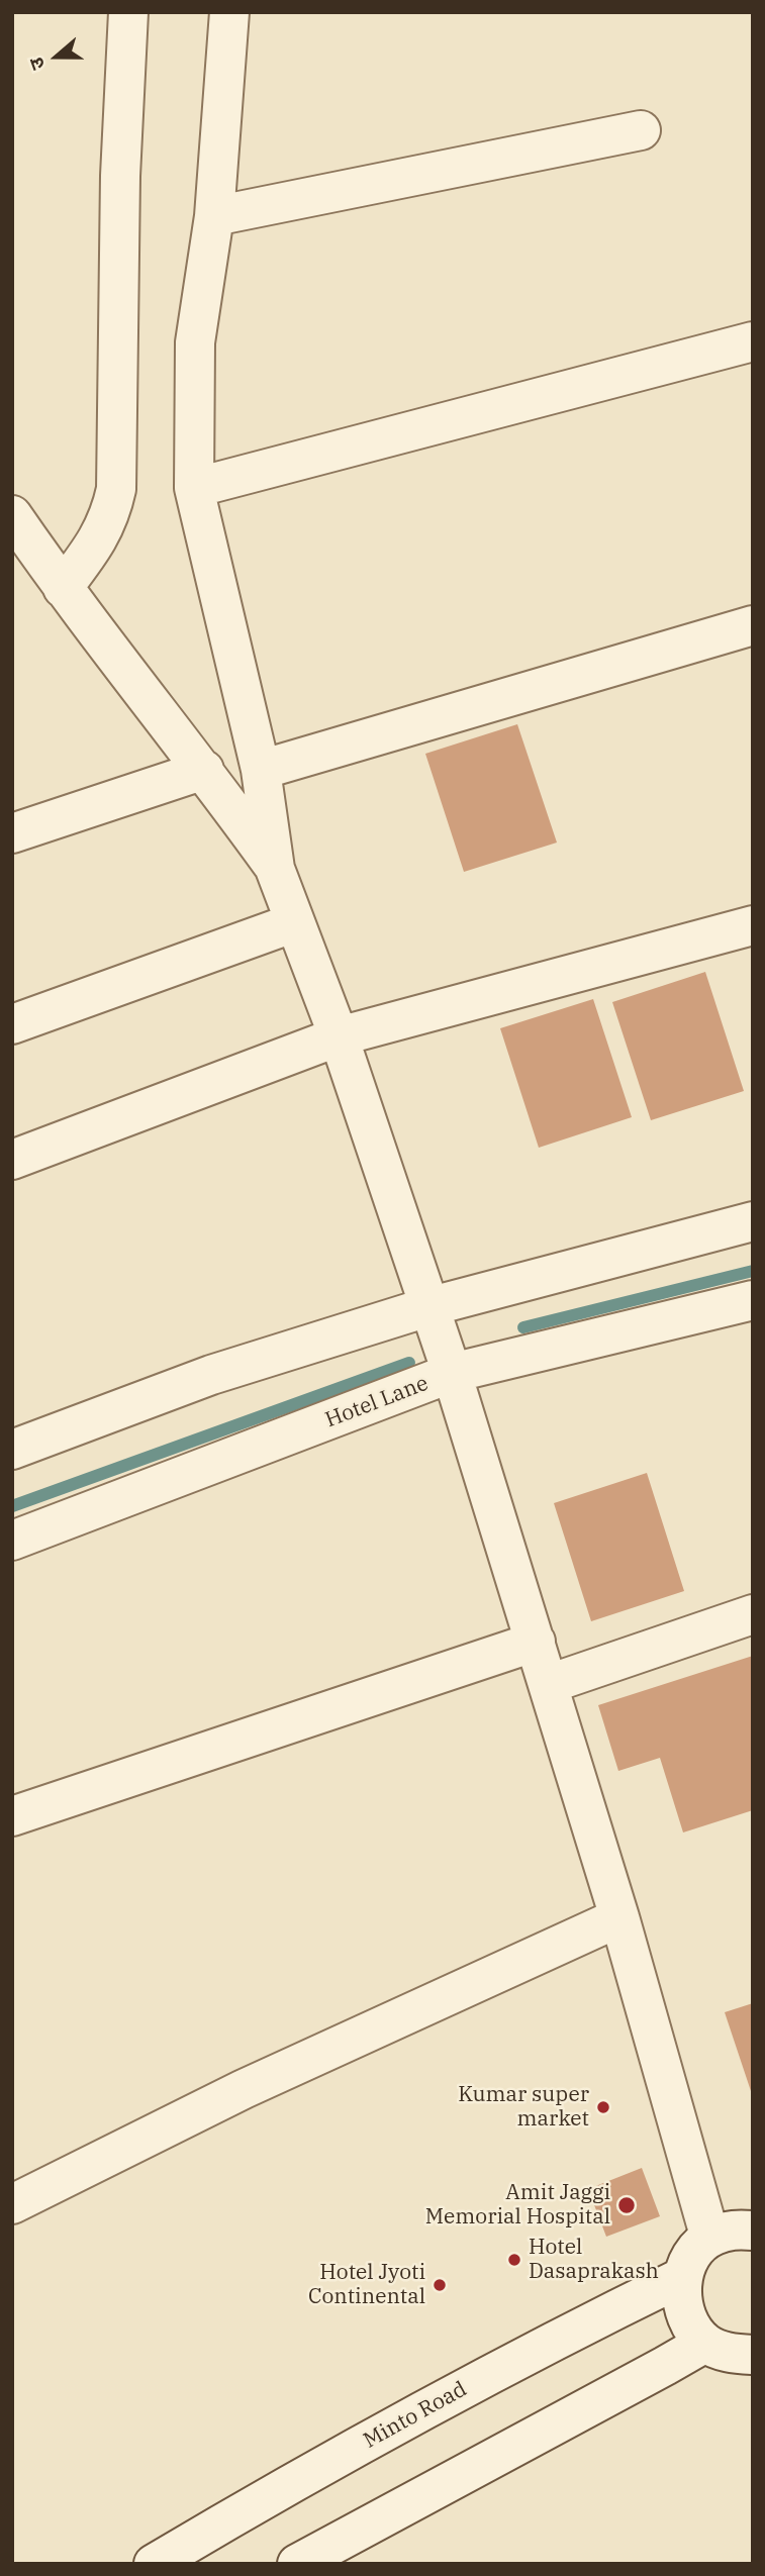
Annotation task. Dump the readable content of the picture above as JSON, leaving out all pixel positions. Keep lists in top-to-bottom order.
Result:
{
  "streets": {
    "street": ["Hotel Lane", "Minto Road"]
  },
  "places": [
    "Kumar super market",
    "Amit Jaggi Memorial Hospital",
    "Hotel Dasaprakash",
    "Hotel Jyoti Continental"
  ],
  "north": "left"
}
